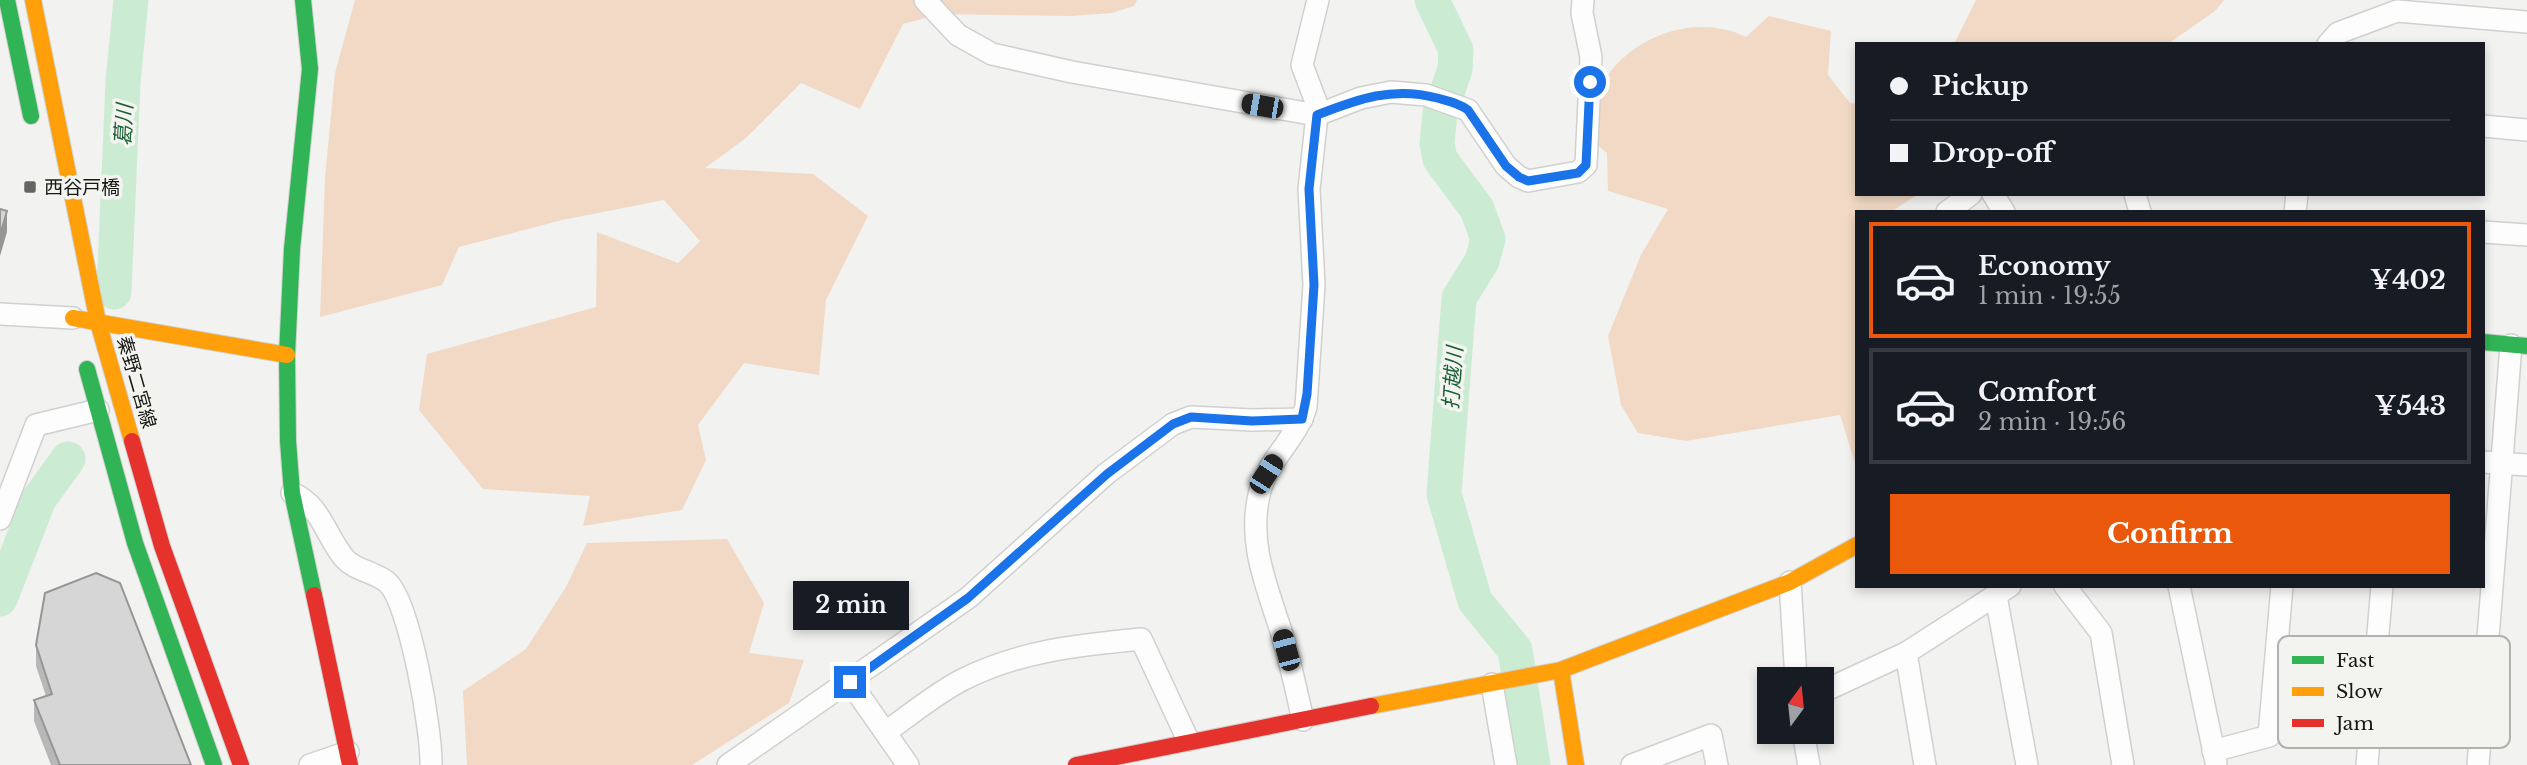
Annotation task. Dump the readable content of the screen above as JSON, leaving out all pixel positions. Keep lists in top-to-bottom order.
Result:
{
  "streets": {
    "street": ["秦野二宮線"]
  },
  "water": ["葛川", "打越川"],
  "places": {
    "transit": ["西谷戸橋"]
  },
  "legend": ["Fast", "Slow", "Jam"],
  "north": "top",
  "page": {
    "banner": ["Pickup", "Drop-off"],
    "list": [
      {
        "name": "Economy",
        "note": "1 min · 19:55",
        "value": "¥402"
      },
      {
        "name": "Comfort",
        "note": "2 min · 19:56",
        "value": "¥543"
      }
    ],
    "buttons": "Confirm",
    "bubble": "2 min"
  }
}
